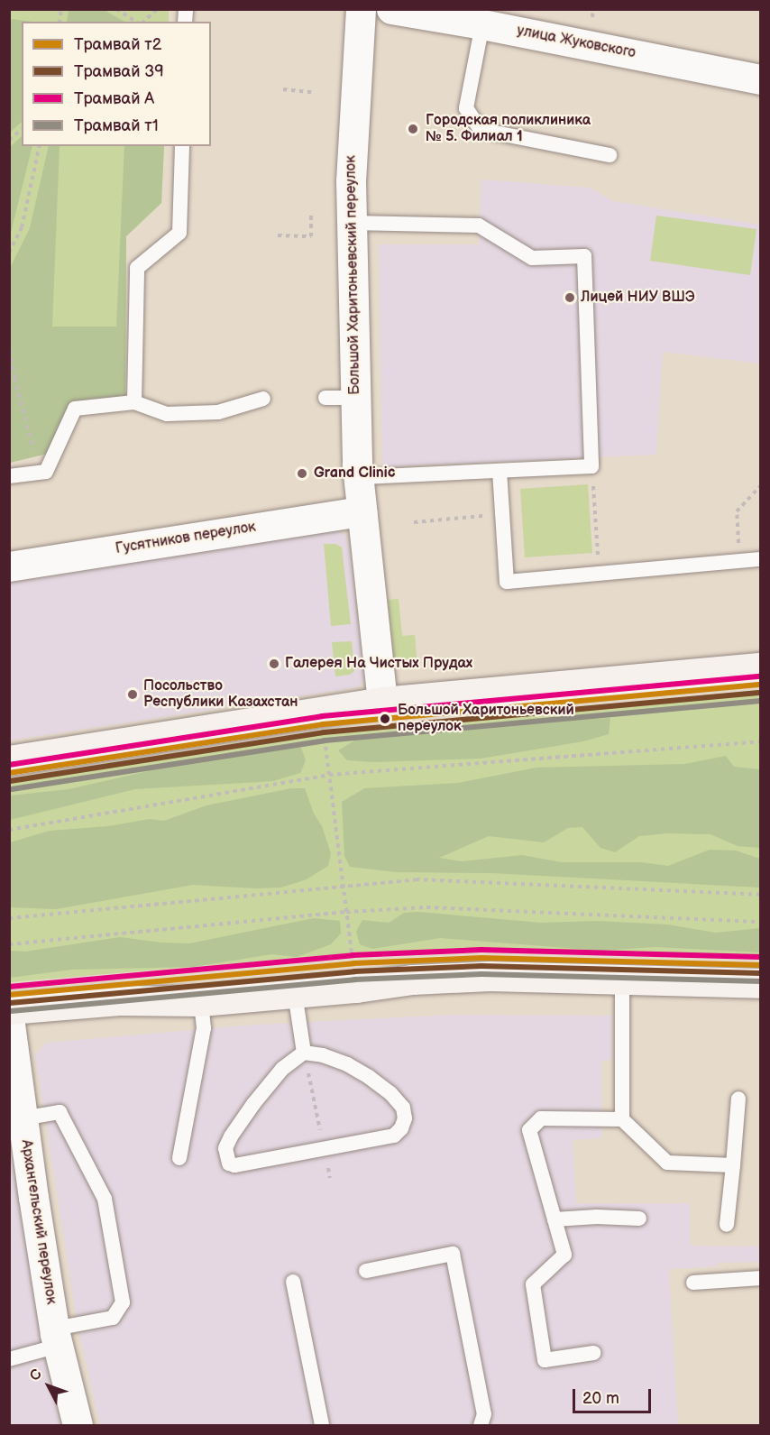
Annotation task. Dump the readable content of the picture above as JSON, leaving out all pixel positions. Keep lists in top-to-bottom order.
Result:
{
  "streets": {
    "street": [
      "улица Жуковского",
      "Большой Харитоньевский переулок",
      "Гусятников переулок",
      "Архангельский переулок"
    ]
  },
  "crossings": [
    ["Большой Харитоньевский переулок", "Гусятников переулок"]
  ],
  "places": [
    "Городская поликлиника № 5. Филиал 1",
    "Лицей НИУ ВШЭ",
    "Grand Clinic",
    "Галерея На Чистых Прудах",
    "Посольство Республики Казахстан",
    "Большой Харитоньевский переулок"
  ],
  "lines": [
    "tram line А",
    "tram line т2",
    "tram line 39",
    "tram line т1"
  ],
  "legend": [
    "Трамвай т2",
    "Трамвай 39",
    "Трамвай А",
    "Трамвай т1"
  ],
  "scale_bar": "20 m",
  "north": "top left"
}
